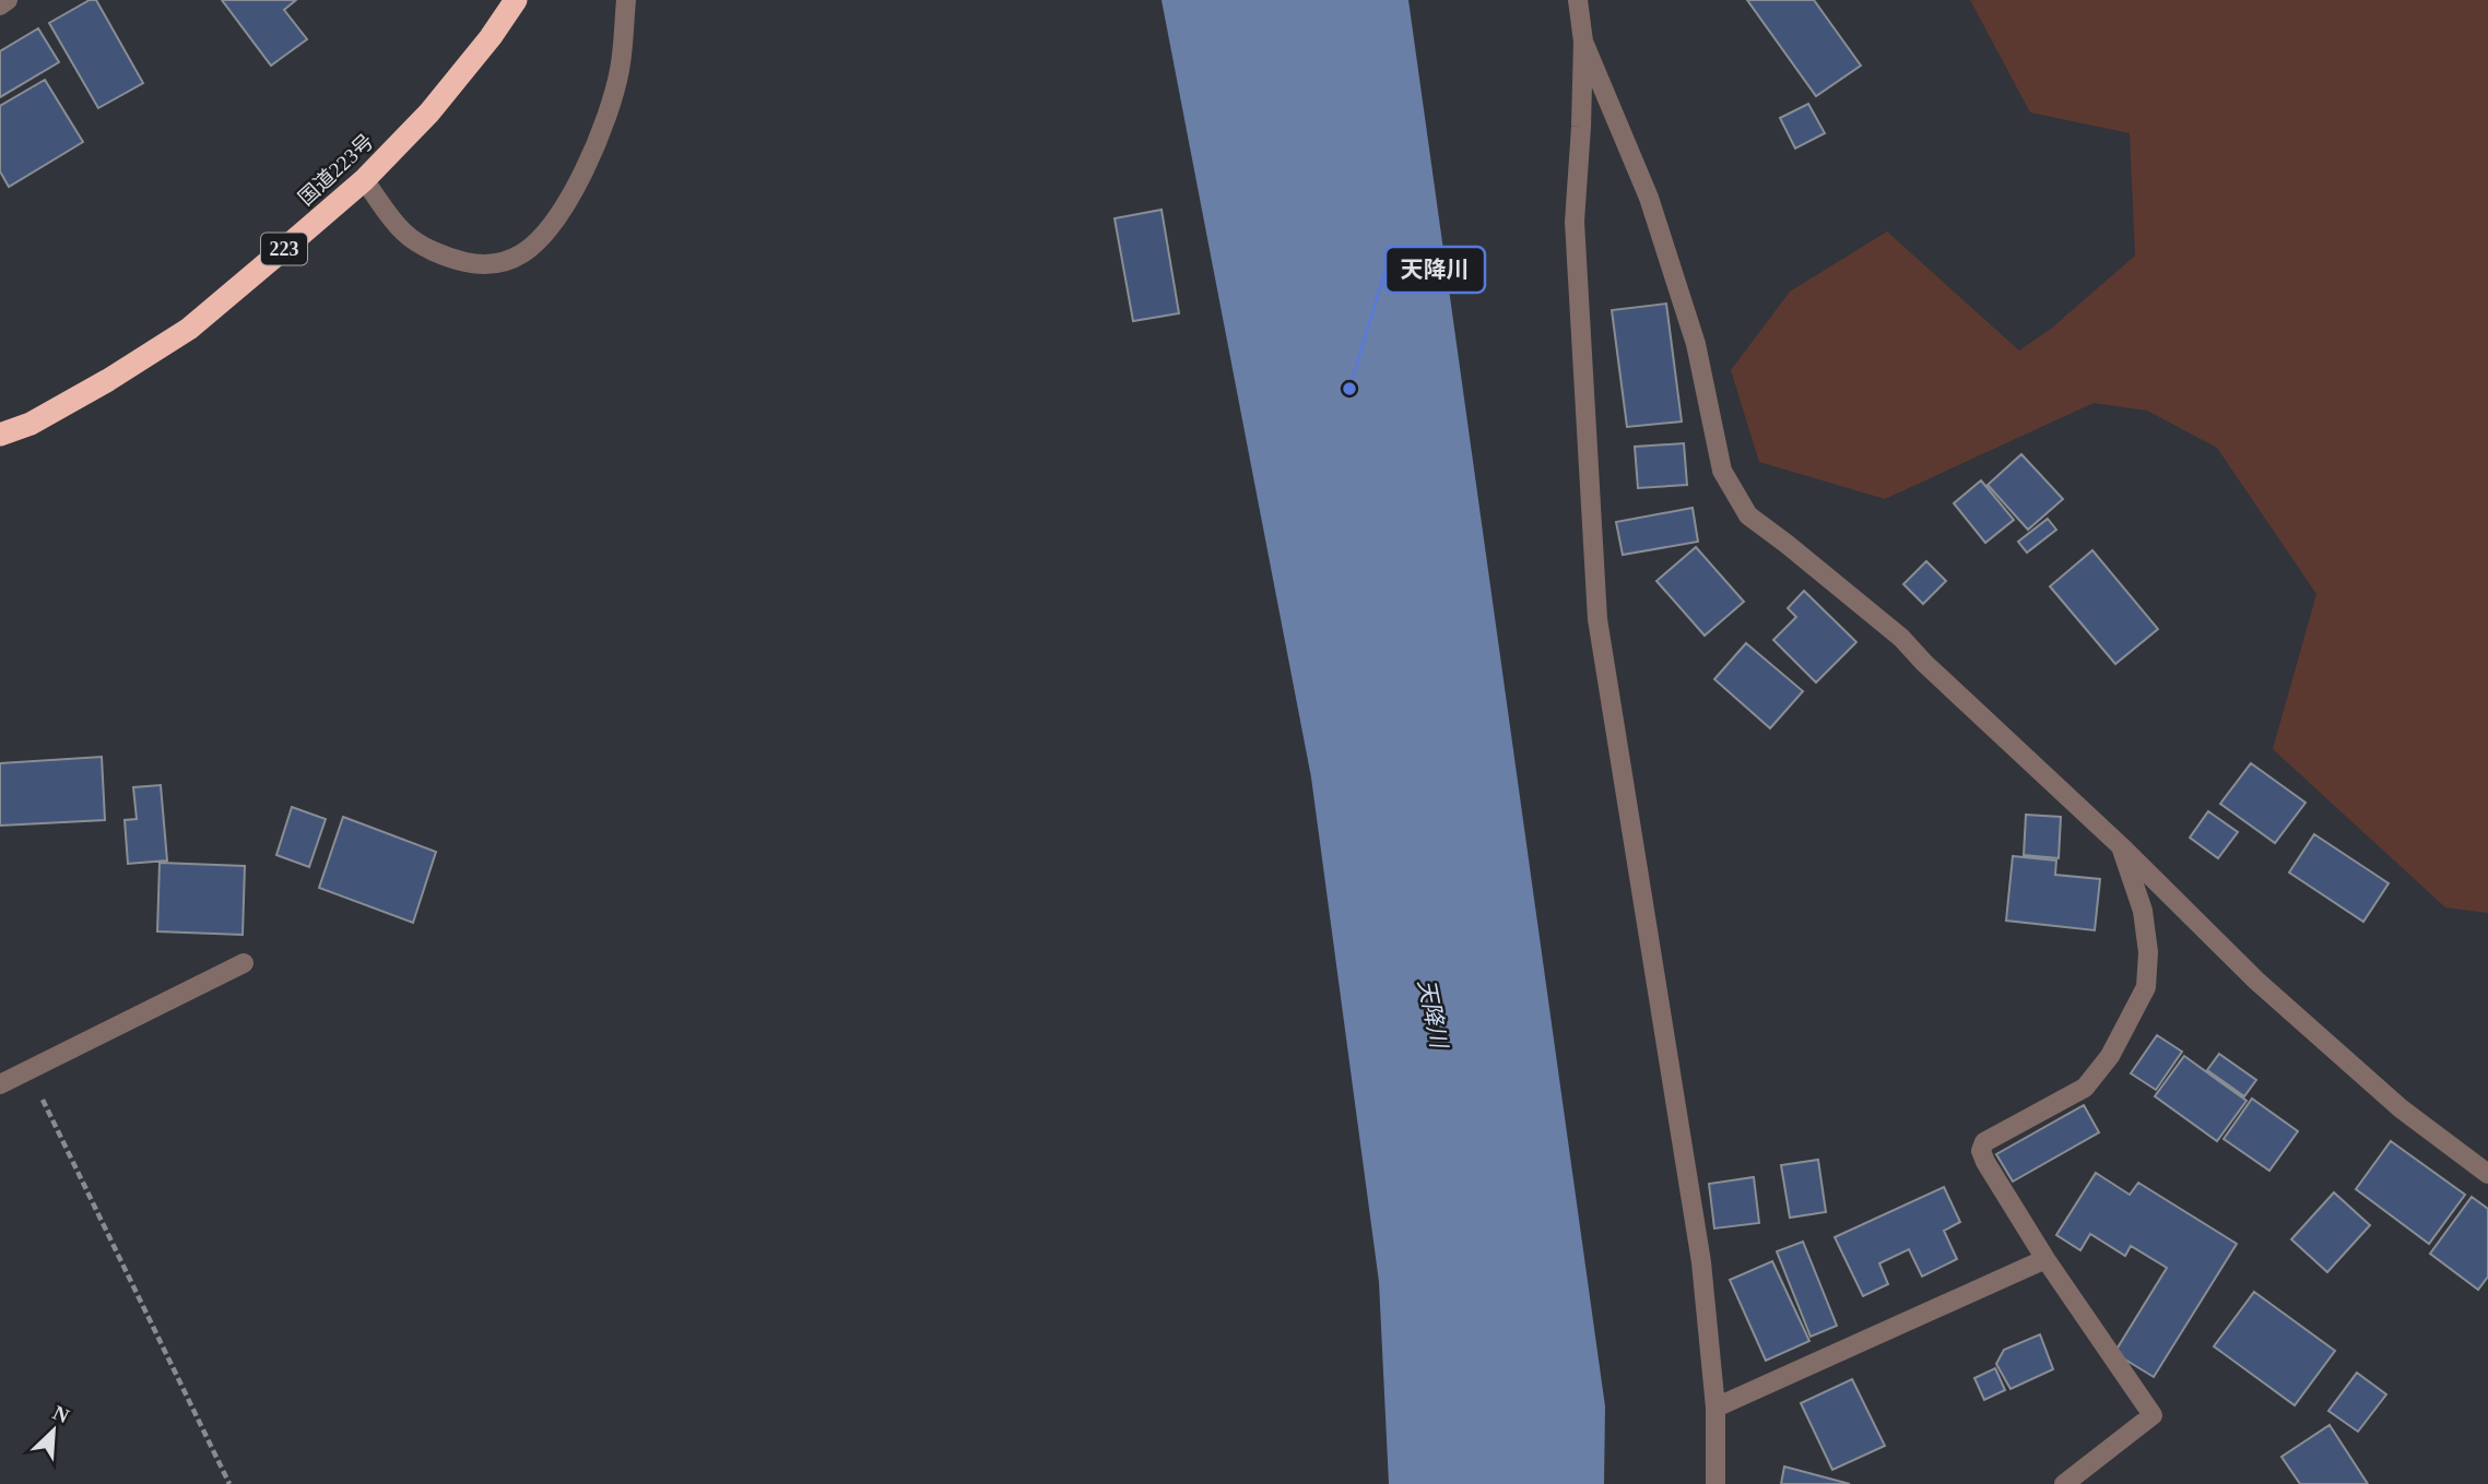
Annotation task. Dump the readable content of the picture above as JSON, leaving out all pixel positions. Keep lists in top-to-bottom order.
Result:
{
  "streets": {
    "highway": ["国道223号", "223"]
  },
  "water": ["天降川"],
  "places": ["天降川"],
  "north": "top right"
}
